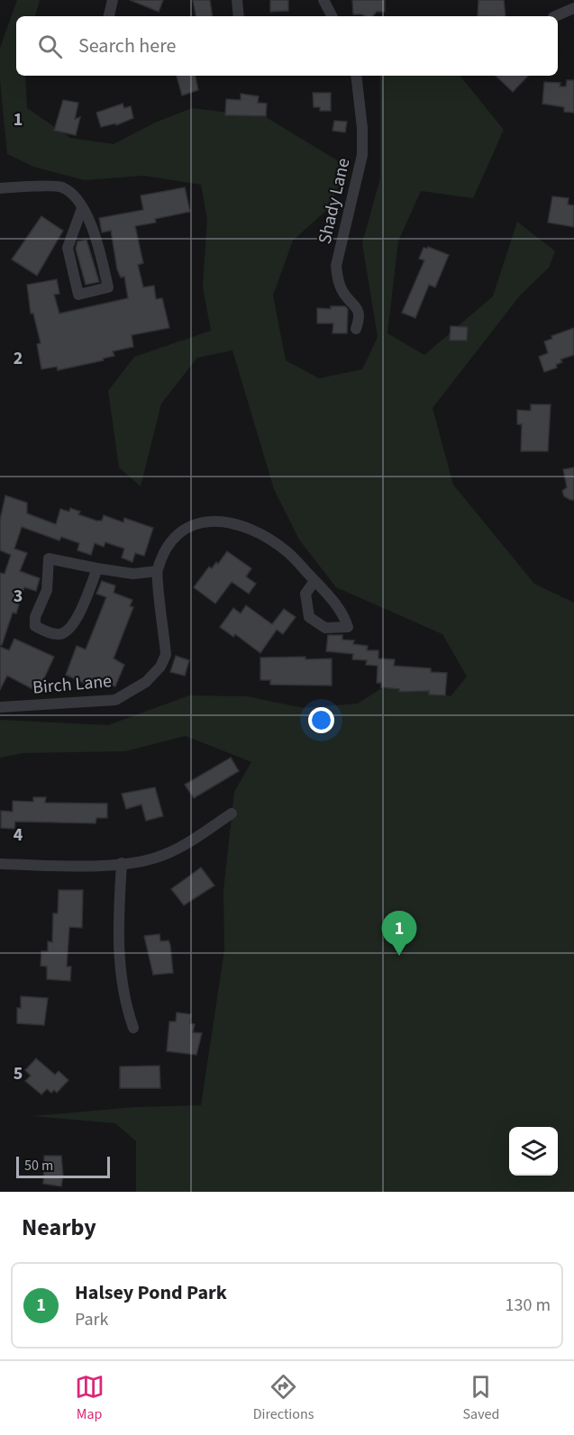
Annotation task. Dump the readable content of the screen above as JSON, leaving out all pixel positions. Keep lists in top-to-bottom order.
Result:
{
  "streets": {
    "street": ["Shady Lane", "Birch Lane"]
  },
  "scale_bar": "50 m",
  "page": {
    "search": "Search here",
    "pins": "1",
    "scale": "50 m",
    "heading": "Nearby",
    "list": [
      {
        "mark": "1",
        "name": "Halsey Pond Park",
        "note": "Park",
        "value": "130 m"
      }
    ],
    "nav": ["Map", "Directions", "Saved"]
  },
  "grid": {
    "rows": [
      "1",
      "2",
      "3",
      "4",
      "5"
    ]
  }
}
